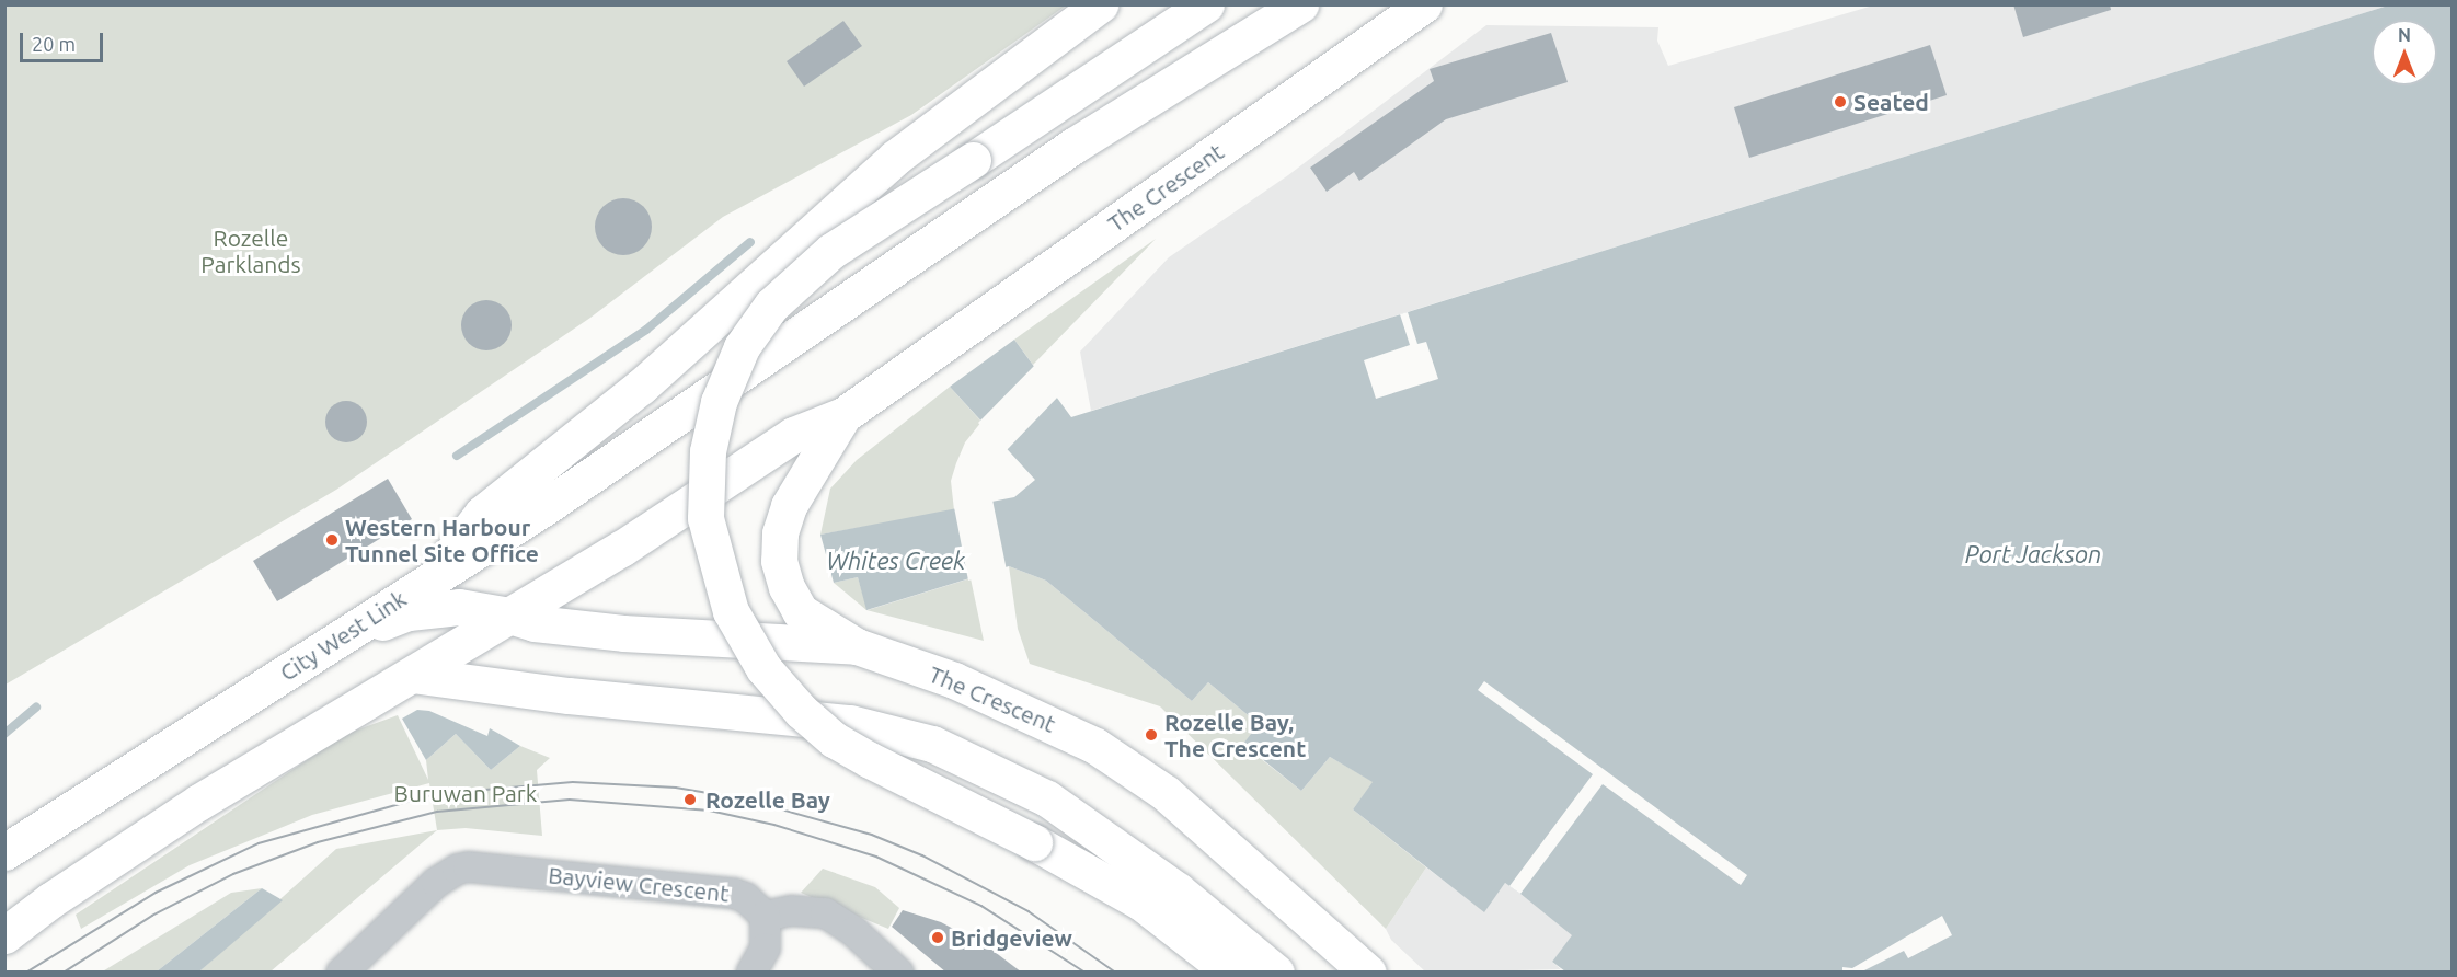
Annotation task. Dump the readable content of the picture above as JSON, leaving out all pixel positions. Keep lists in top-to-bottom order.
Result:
{
  "streets": {
    "main road": ["The Crescent", "City West Link"],
    "street": ["Bayview Crescent"]
  },
  "crossings": [
    ["The Crescent", "City West Link"]
  ],
  "water": ["Port Jackson", "Whites Creek"],
  "parks": ["Rozelle Parklands", "Buruwan Park"],
  "places": [
    "Seated",
    "Western Harbour Tunnel Site Office",
    "Rozelle Bay, The Crescent",
    "Rozelle Bay",
    "Bridgeview"
  ],
  "scale_bar": "20 m",
  "north": "top"
}
